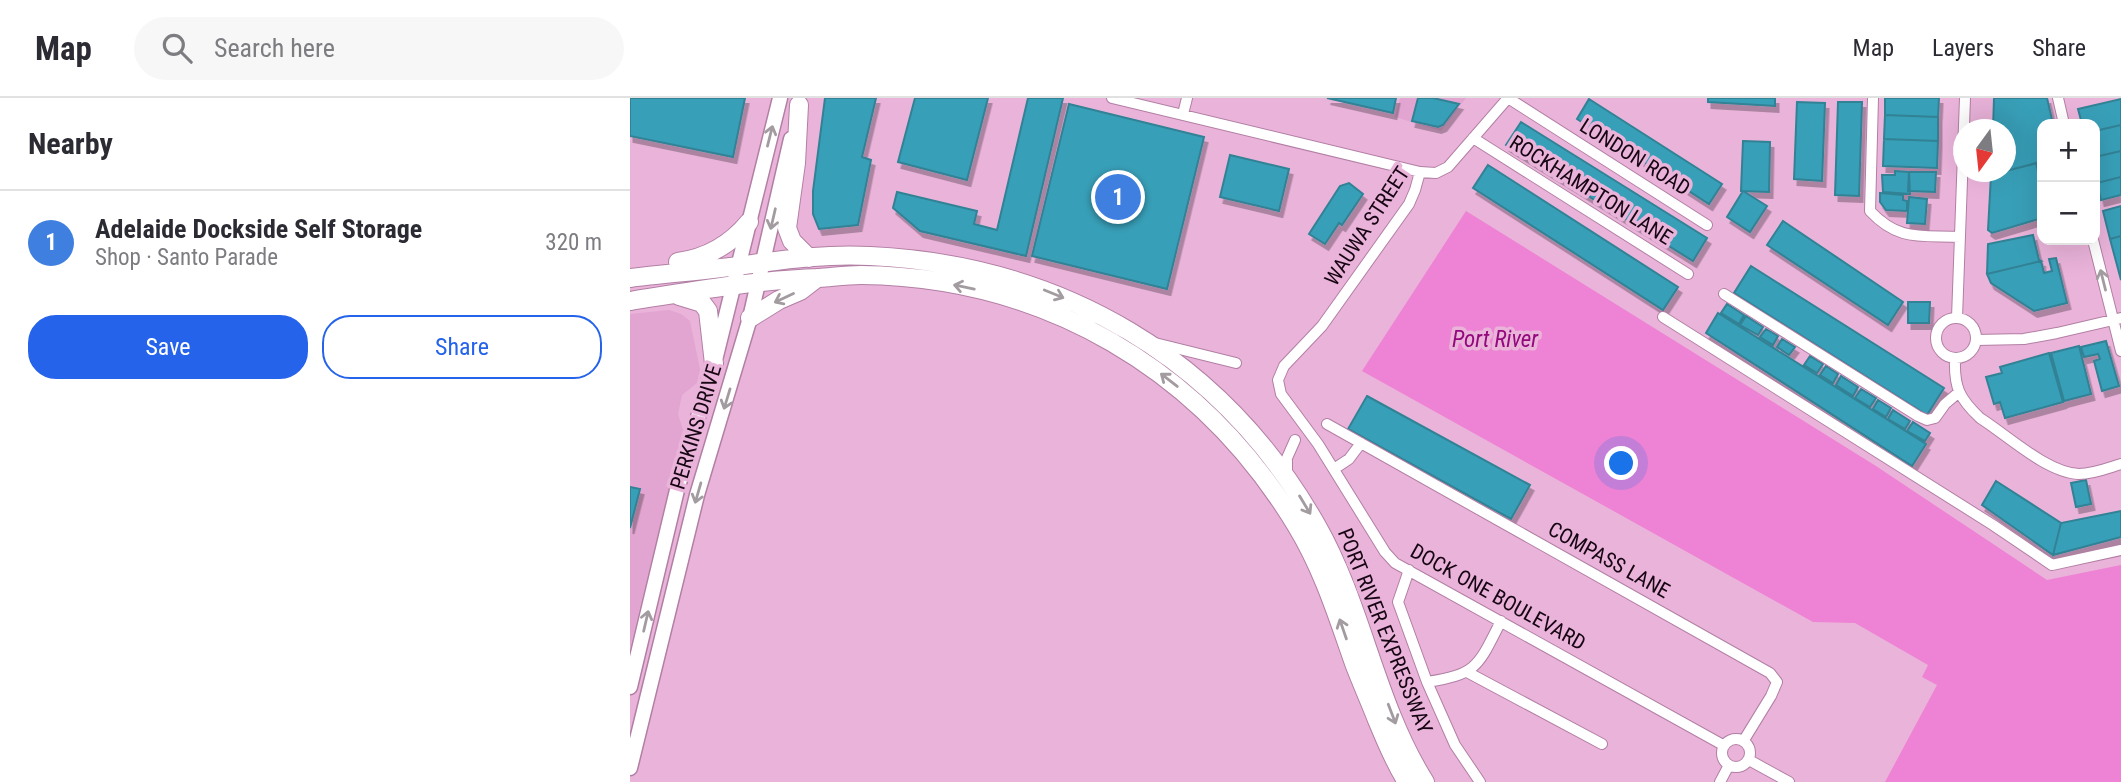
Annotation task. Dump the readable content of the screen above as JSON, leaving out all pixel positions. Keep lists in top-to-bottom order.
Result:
{
  "streets": {
    "highway": ["PORT RIVER EXPRESSWAY"],
    "street": [
      "LONDON ROAD",
      "ROCKHAMPTON LANE",
      "WAUWA STREET",
      "PERKINS DRIVE",
      "COMPASS LANE",
      "DOCK ONE BOULEVARD"
    ]
  },
  "crossings": [
    ["LONDON ROAD", "WAUWA STREET"],
    ["ROCKHAMPTON LANE", "WAUWA STREET"],
    ["WAUWA STREET", "DOCK ONE BOULEVARD"],
    ["PERKINS DRIVE", "PORT RIVER EXPRESSWAY"],
    ["COMPASS LANE", "DOCK ONE BOULEVARD"]
  ],
  "water": ["Port River"],
  "north": "bottom",
  "page": {
    "header": "Map",
    "search": "Search here",
    "nav": ["Map", "Layers", "Share"],
    "heading": "Nearby",
    "map_buttons": ["+", "−"],
    "pins": "1",
    "list": [
      {
        "mark": "1",
        "name": "Adelaide Dockside Self Storage",
        "note": "Shop · Santo Parade",
        "value": "320 m"
      }
    ],
    "buttons": ["Save", "Share"]
  }
}
